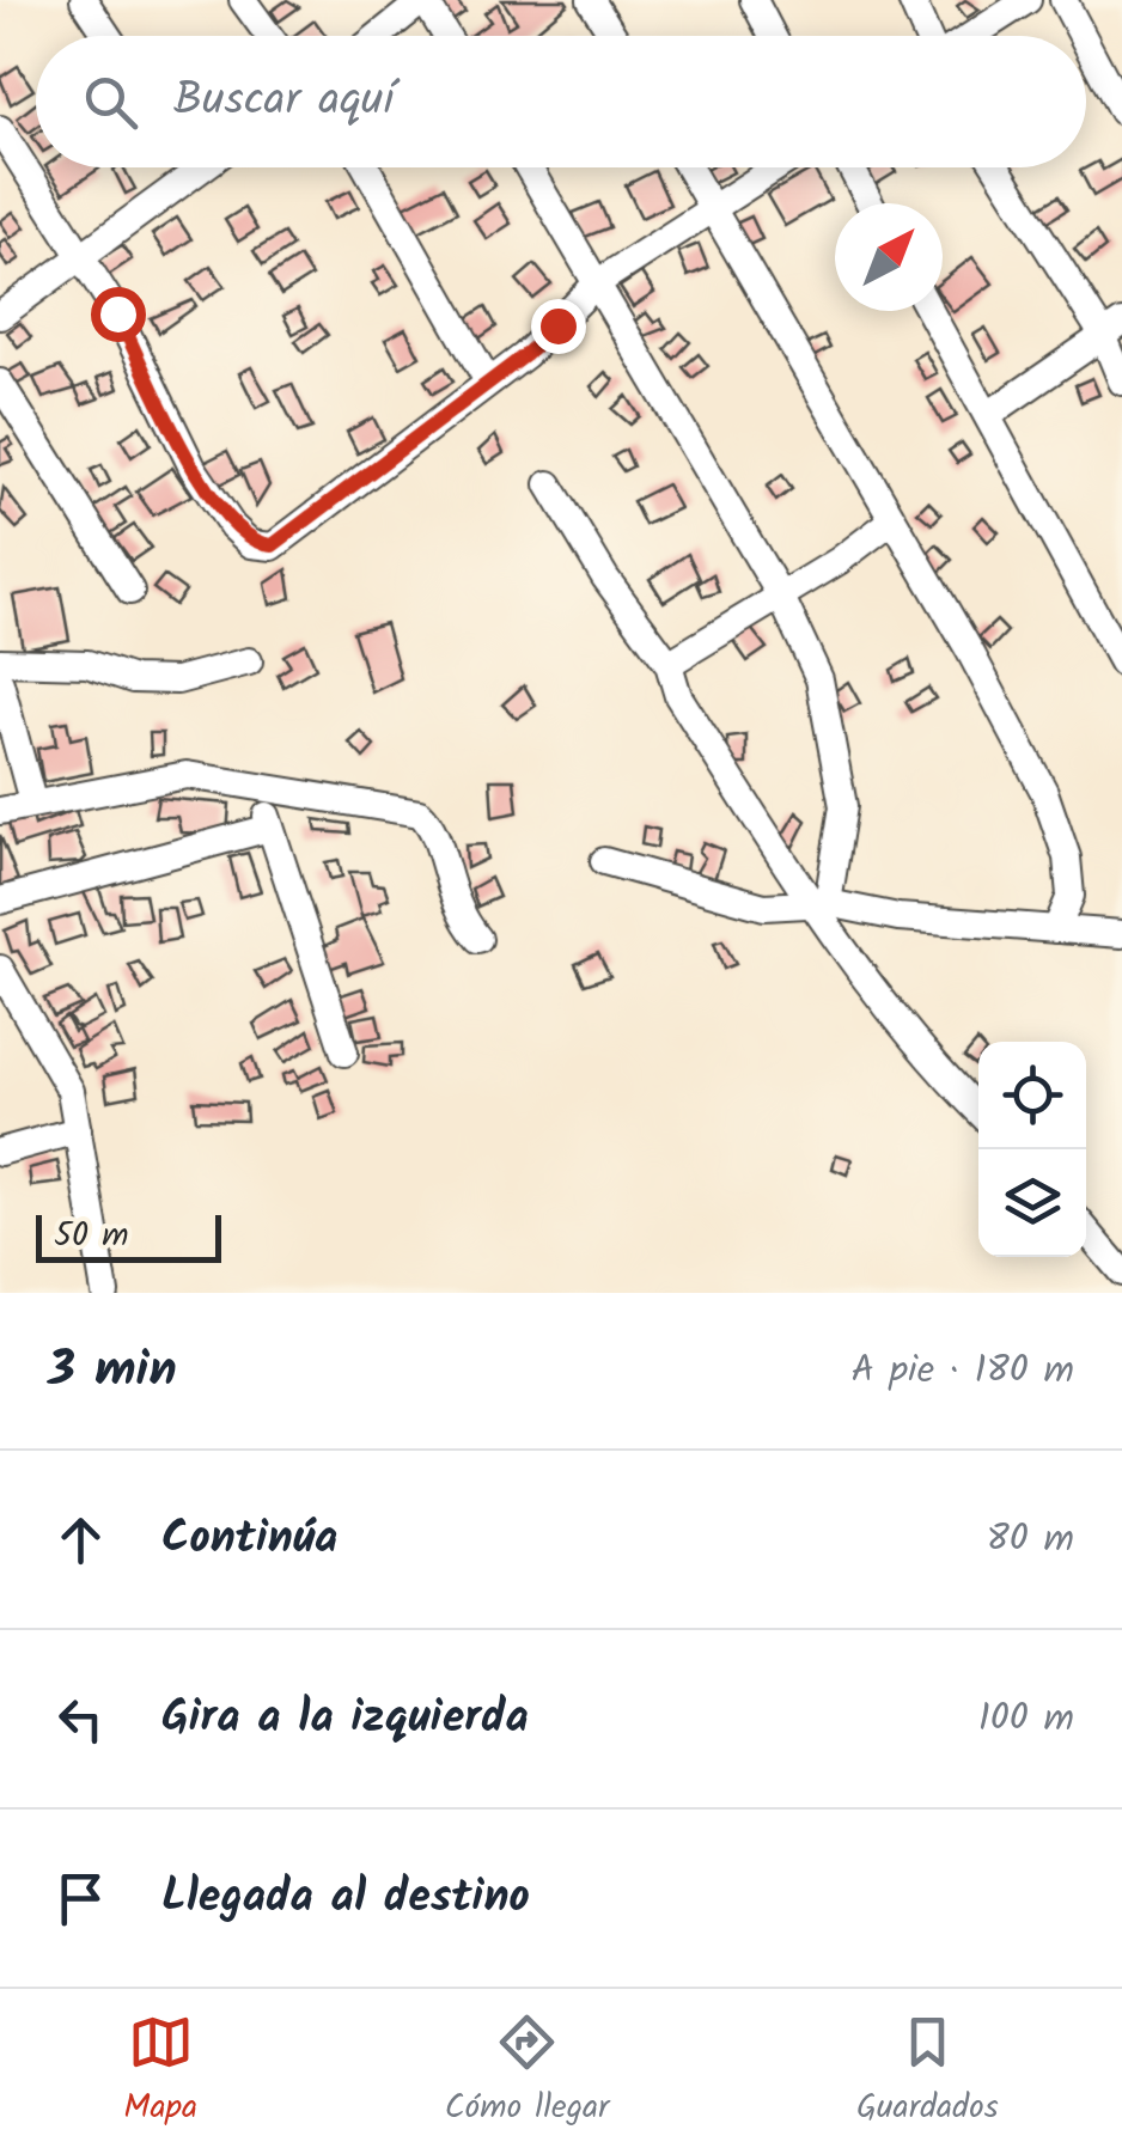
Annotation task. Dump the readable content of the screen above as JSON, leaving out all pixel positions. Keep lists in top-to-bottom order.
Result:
{
  "scale_bar": "50 m",
  "north": "top right",
  "page": {
    "search": "Buscar aquí",
    "scale": "50 m",
    "heading": ["3 min", "A pie · 180 m"],
    "list": [
      ["Continúa", "80 m"],
      ["Gira a la izquierda", "100 m"],
      "Llegada al destino"
    ],
    "nav": ["Mapa", "Cómo llegar", "Guardados"]
  }
}
